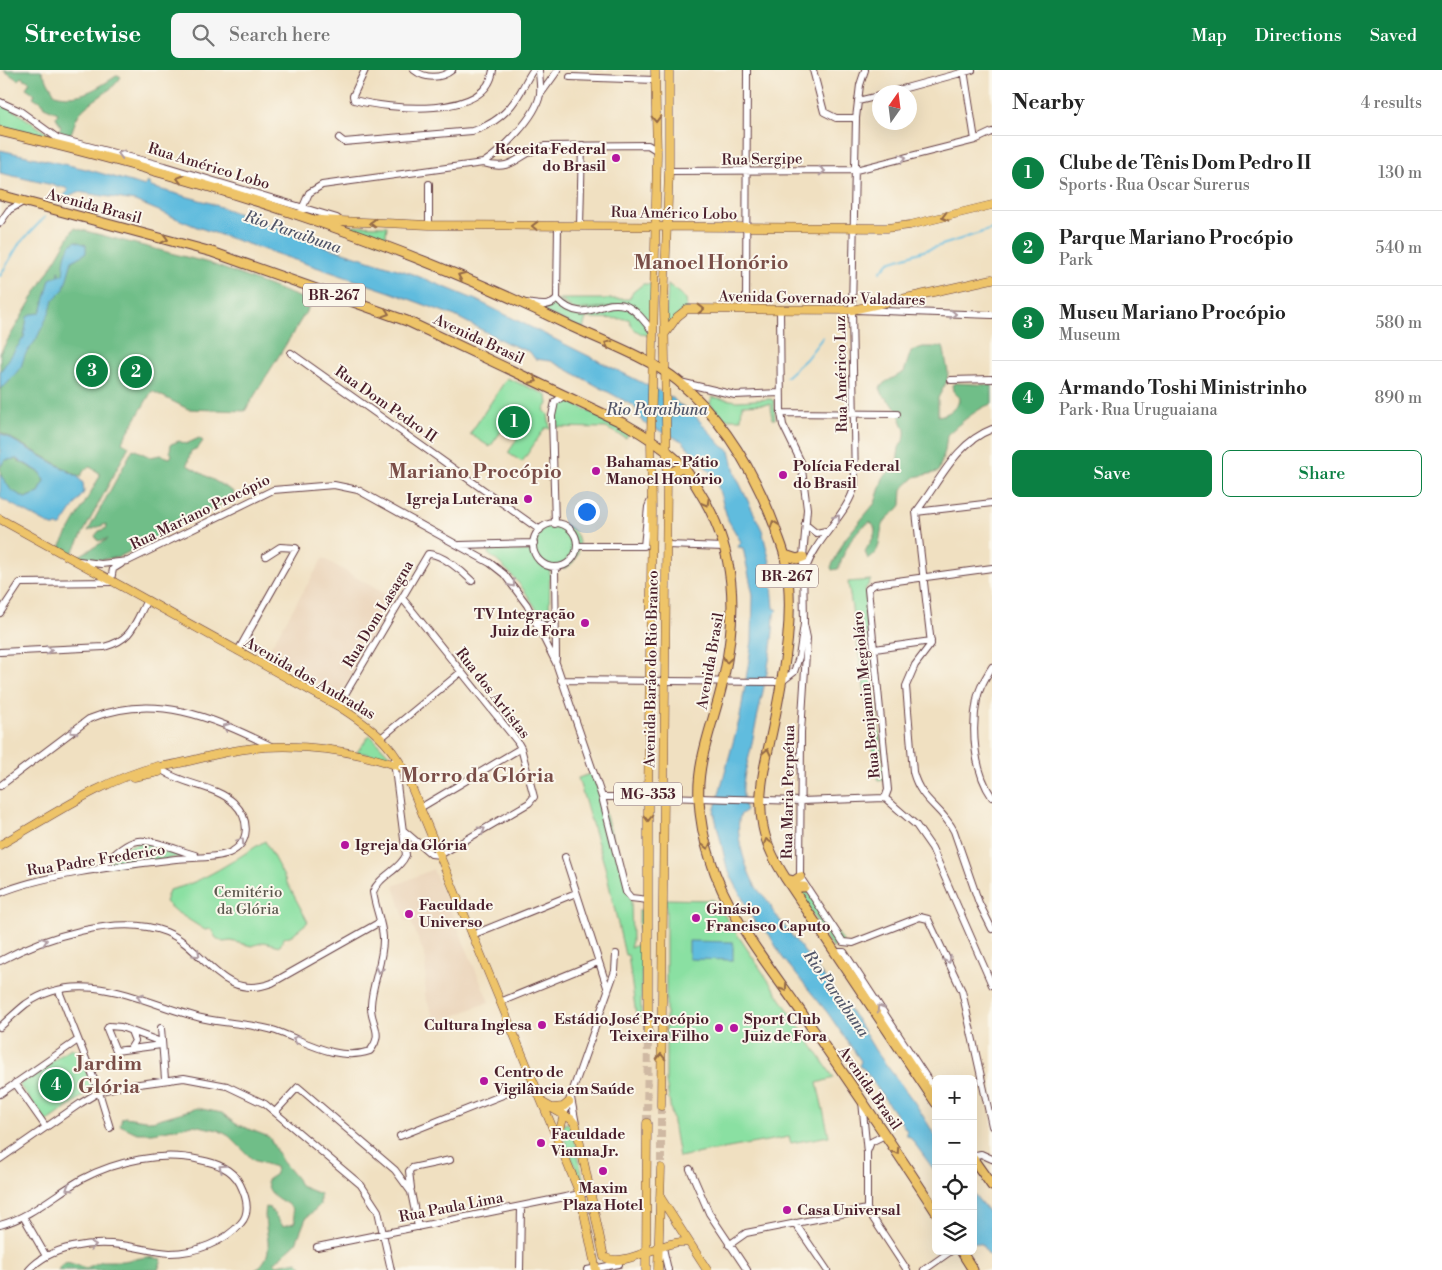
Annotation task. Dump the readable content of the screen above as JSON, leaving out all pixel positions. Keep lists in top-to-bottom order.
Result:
{
  "streets": {
    "highway": ["Avenida Brasil", "BR-267"],
    "main road": [
      "Rua Américo Lobo",
      "Avenida Governador Valadares",
      "Rua Mariano Procópio",
      "Avenida Barão do Rio Branco",
      "Avenida dos Andradas",
      "MG-353"
    ],
    "street": [
      "Rua Sergipe",
      "Rua Américo Luz",
      "Rua Dom Pedro II",
      "Rua Dom Lasagna",
      "Rua dos Artistas",
      "Rua Benjamin Megioláro",
      "Rua Maria Perpétua",
      "Rua Padre Frederico",
      "Rua Paula Lima"
    ]
  },
  "crossings": [
    ["Rua Sergipe", "Rua Américo Luz"],
    ["Rua Américo Lobo", "BR-267"],
    ["Rua Américo Lobo", "Rua Américo Luz"],
    ["Avenida Brasil", "Avenida Barão do Rio Branco"],
    ["BR-267", "Avenida Barão do Rio Branco"],
    ["BR-267", "Rua Maria Perpétua"],
    ["Avenida Governador Valadares", "Rua Américo Luz"],
    ["Avenida Governador Valadares", "Rua Maria Perpétua"],
    ["Rua Américo Luz", "Rua Maria Perpétua"],
    ["Rua Mariano Procópio", "Avenida Barão do Rio Branco"],
    ["Rua Mariano Procópio", "Avenida dos Andradas"],
    ["Rua Dom Lasagna", "Avenida dos Andradas"],
    ["Rua Dom Lasagna", "Rua dos Artistas"],
    ["Avenida dos Andradas", "Rua dos Artistas"],
    ["Avenida dos Andradas", "Rua Paula Lima"]
  ],
  "one_way": ["Rua Sergipe", "Rua Américo Lobo"],
  "districts": [
    "Manoel Honório",
    "Mariano Procópio",
    "Morro da Glória",
    "Jardim Glória"
  ],
  "water": ["Rio Paraibuna"],
  "parks": ["Cemitério da Glória"],
  "places": [
    "Receita Federal do Brasil",
    "Bahamas - Pátio Manoel Honório",
    "Polícia Federal do Brasil",
    "Igreja Luterana",
    "TV Integração Juiz de Fora",
    "Igreja da Glória",
    "Faculdade Universo",
    "Ginásio Francisco Caputo",
    "Cultura Inglesa",
    "Estádio José Procópio Teixeira Filho",
    "Sport Club Juiz de Fora",
    "Centro de Vigilância em Saúde",
    "Faculdade Vianna Jr.",
    "Maxim Plaza Hotel",
    "Casa Universal"
  ],
  "north": "top",
  "page": {
    "header": "Streetwise",
    "search": "Search here",
    "nav": ["Map", "Directions", "Saved"],
    "heading": ["Nearby", "4 results"],
    "list": [
      {
        "mark": "1",
        "name": "Clube de Tênis Dom Pedro II",
        "note": "Sports · Rua Oscar Surerus",
        "value": "130 m"
      },
      {
        "mark": "2",
        "name": "Parque Mariano Procópio",
        "note": "Park",
        "value": "540 m"
      },
      {
        "mark": "3",
        "name": "Museu Mariano Procópio",
        "note": "Museum",
        "value": "580 m"
      },
      {
        "mark": "4",
        "name": "Armando Toshi Ministrinho",
        "note": "Park · Rua Uruguaiana",
        "value": "890 m"
      }
    ],
    "pins": [
      "3",
      "2",
      "1",
      "4"
    ],
    "buttons": ["Save", "Share"],
    "map_buttons": ["+", "−"]
  }
}
